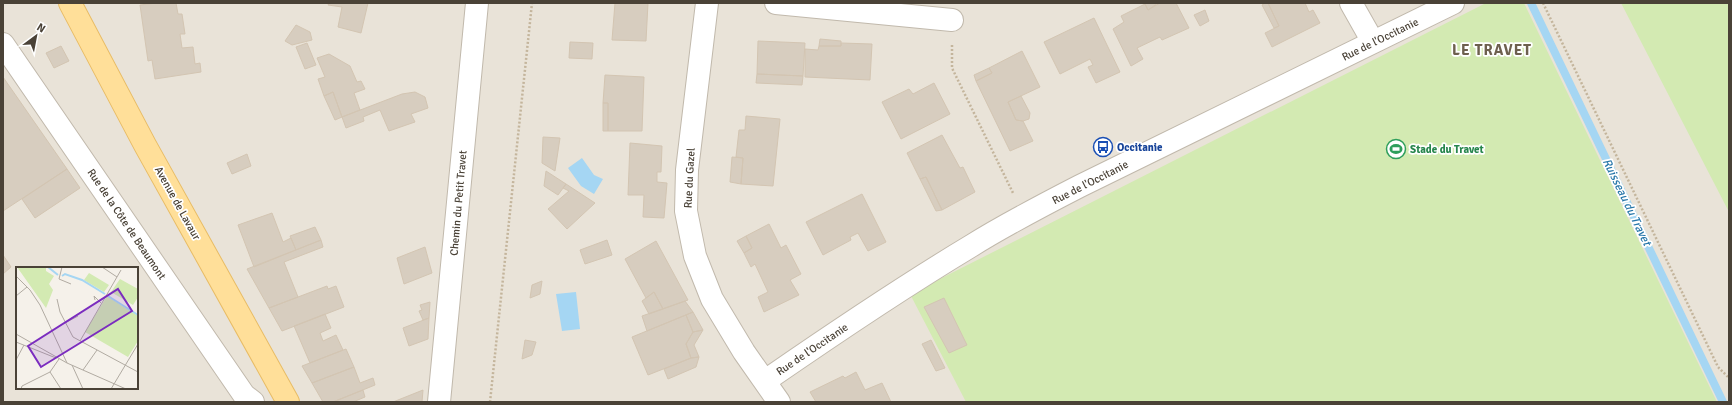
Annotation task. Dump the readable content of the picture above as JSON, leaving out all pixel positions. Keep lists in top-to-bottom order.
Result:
{
  "streets": {
    "main road": ["Avenue de Lavaur"],
    "street": [
      "Rue de l'Occitanie",
      "Rue du Gazel",
      "Chemin du Petit Travet",
      "Rue de la Côte de Beaumont"
    ]
  },
  "crossings": [
    ["Rue de l'Occitanie", "Rue du Gazel"]
  ],
  "districts": ["LE TRAVET"],
  "water": ["Ruisseau du Travet"],
  "places": {
    "bus stop": ["Occitanie"],
    "sports": ["Stade du Travet"]
  },
  "north": "top right"
}
